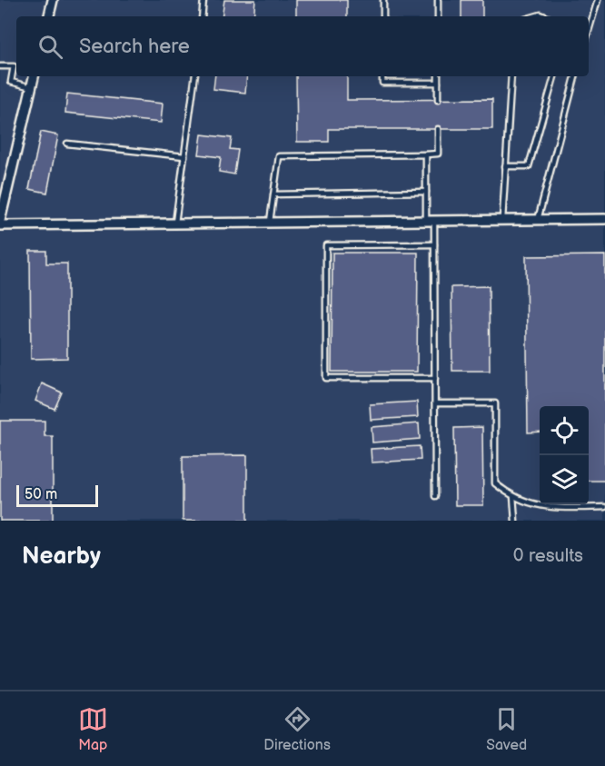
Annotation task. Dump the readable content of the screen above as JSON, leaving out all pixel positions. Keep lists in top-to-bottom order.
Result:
{
  "scale_bar": "50 m",
  "page": {
    "search": "Search here",
    "scale": "50 m",
    "heading": ["Nearby", "0 results"],
    "nav": ["Map", "Directions", "Saved"]
  }
}
